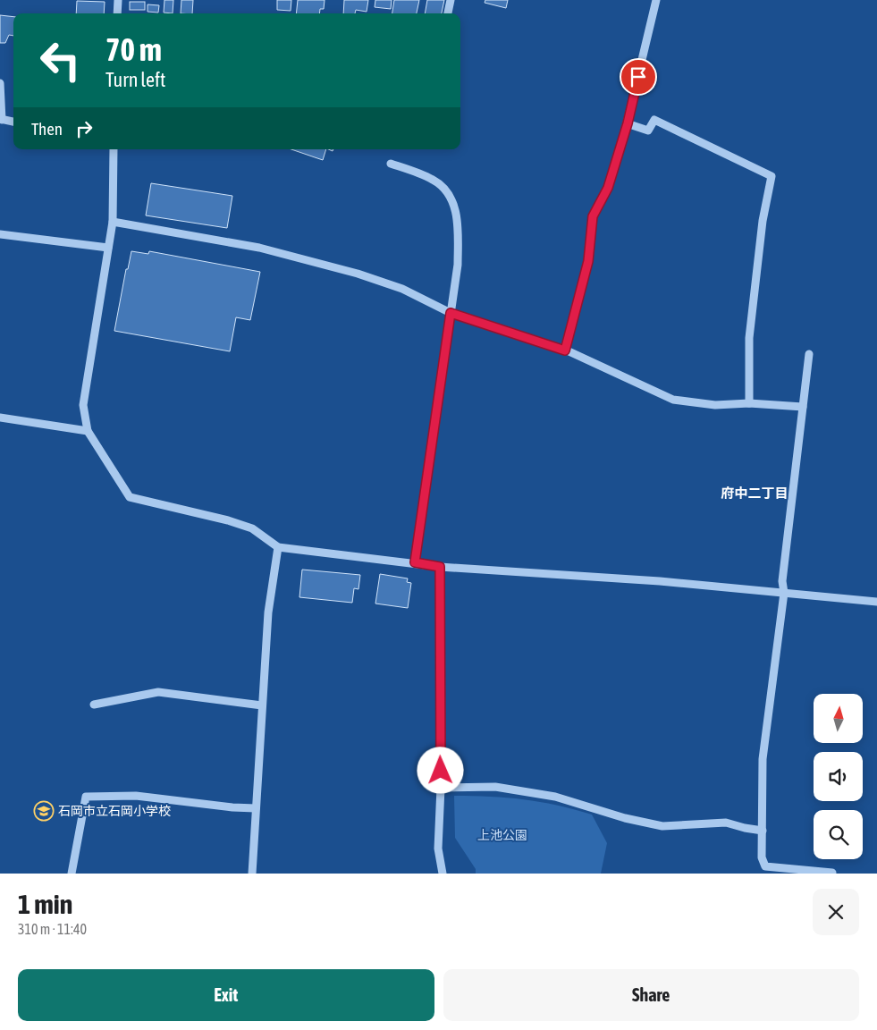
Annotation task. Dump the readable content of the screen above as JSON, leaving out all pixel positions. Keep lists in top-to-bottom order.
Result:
{
  "districts": ["府中二丁目"],
  "parks": ["上池公園"],
  "places": {
    "school or university": ["石岡市立石岡小学校"]
  },
  "north": "top",
  "page": {
    "turn": ["70 m", "Turn left"],
    "then": "Then",
    "heading": ["1 min", "310 m · 11:40"],
    "buttons": ["Exit", "Share"]
  }
}
